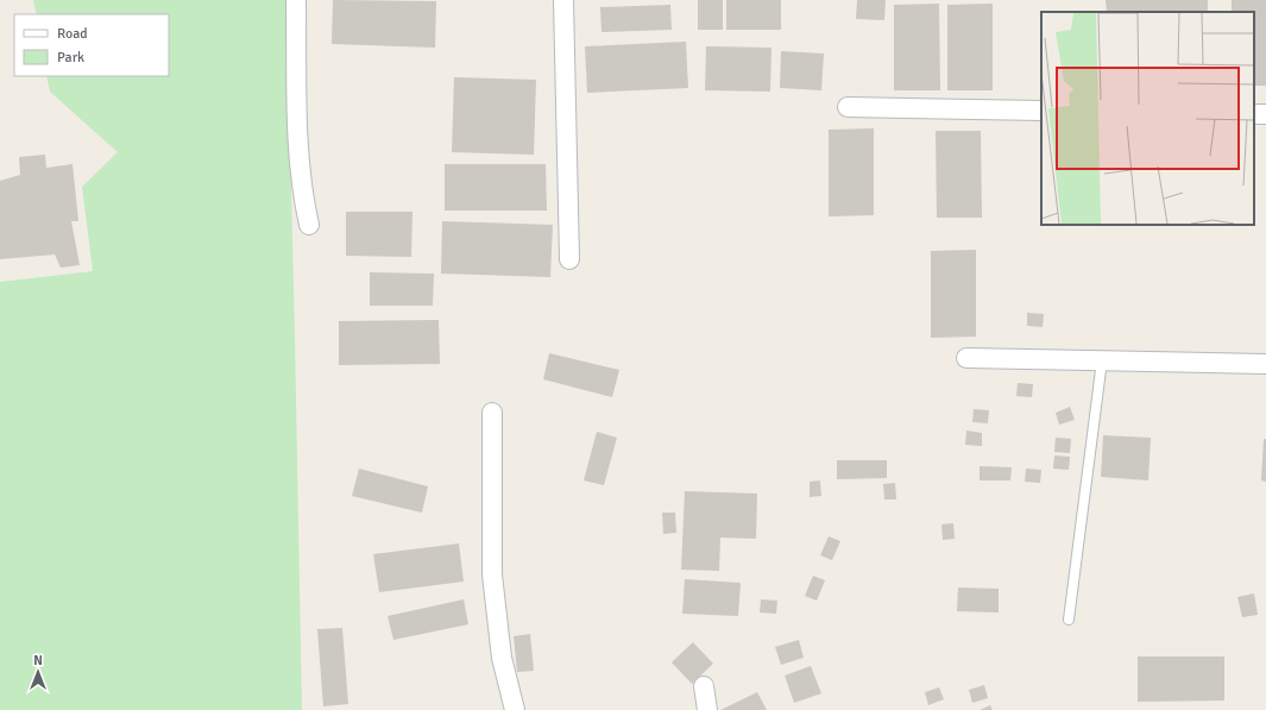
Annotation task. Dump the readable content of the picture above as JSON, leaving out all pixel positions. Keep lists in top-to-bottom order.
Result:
{
  "legend": ["Road", "Park"],
  "north": "top"
}
